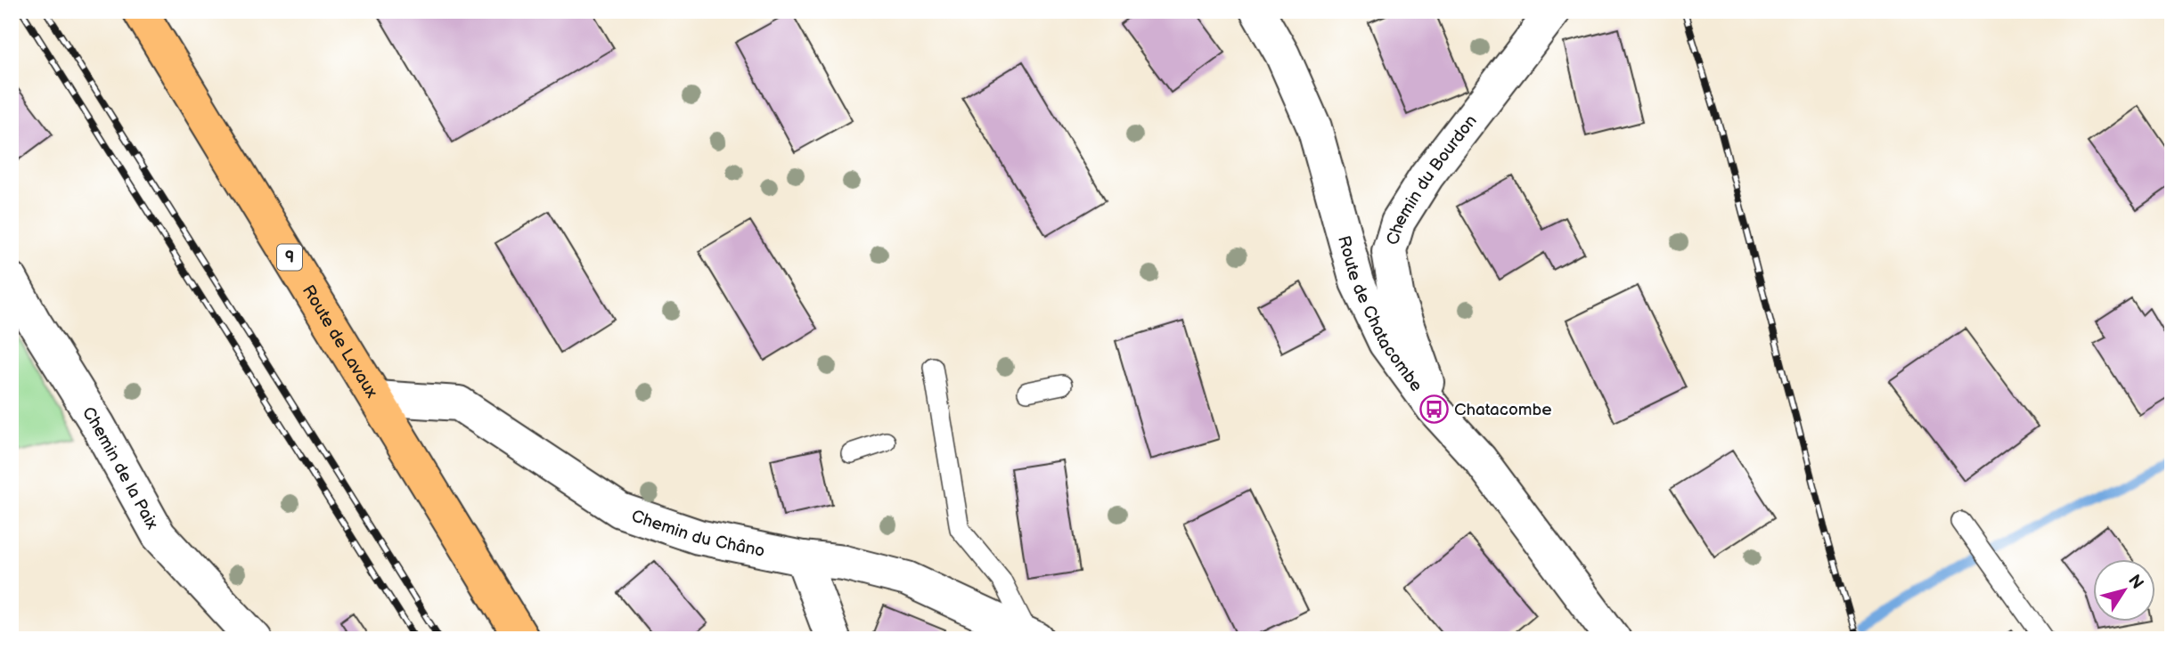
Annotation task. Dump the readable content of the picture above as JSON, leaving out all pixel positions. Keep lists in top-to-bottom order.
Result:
{
  "streets": {
    "main road": ["9", "Route de Lavaux"],
    "street": [
      "Chemin du Bourdon",
      "Route de Chatacombe",
      "Chemin de la Paix",
      "Chemin du Châno"
    ]
  },
  "crossings": [
    ["Chemin du Bourdon", "Route de Chatacombe"],
    ["Route de Lavaux", "Chemin du Châno"]
  ],
  "places": {
    "bus stop": ["Chatacombe"]
  },
  "north": "top right"
}
